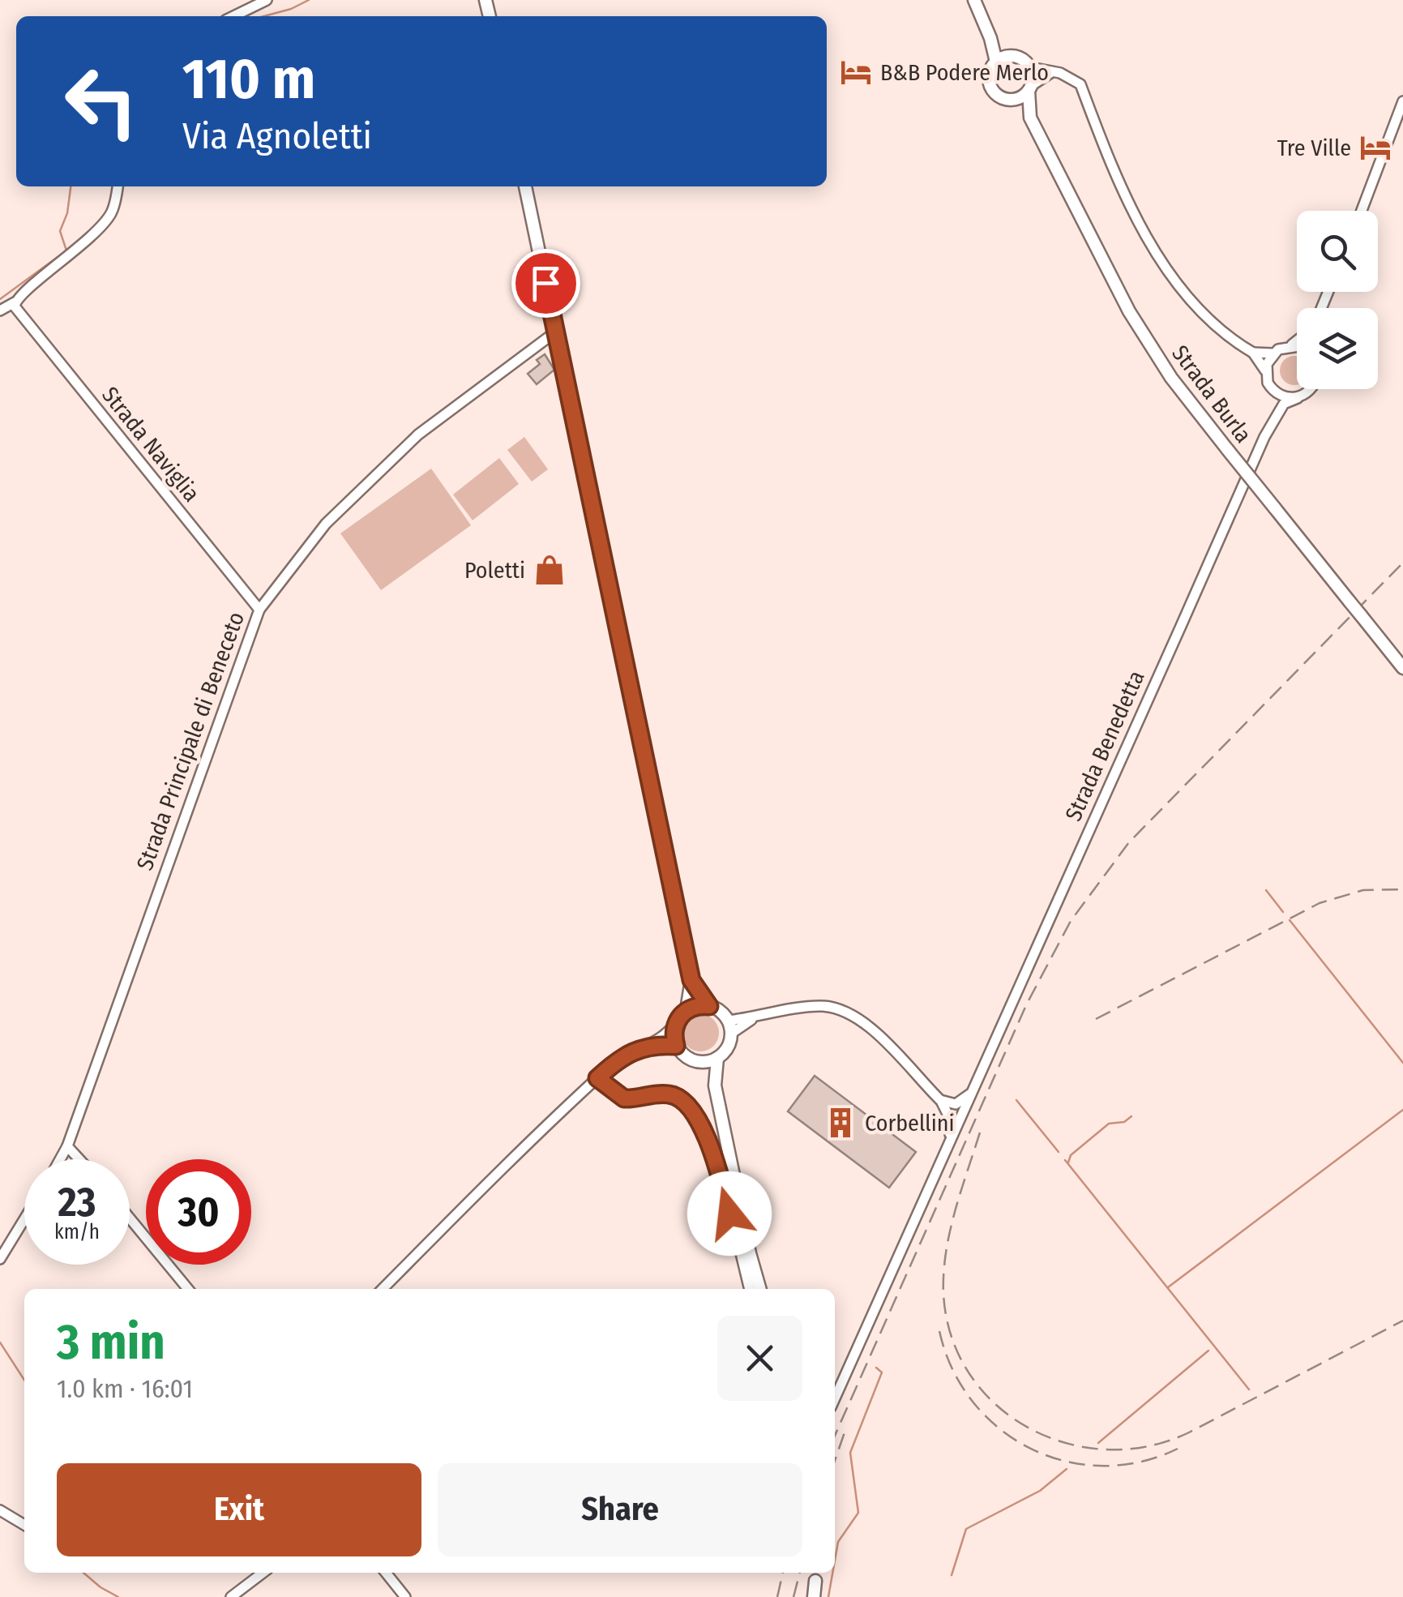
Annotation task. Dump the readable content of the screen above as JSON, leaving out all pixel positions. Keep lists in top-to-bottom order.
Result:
{
  "streets": {
    "main road": ["Strada Burla"],
    "street": ["Strada Naviglia", "Strada Principale di Beneceto", "Strada Benedetta"]
  },
  "crossings": [
    ["Strada Burla", "Strada Benedetta"],
    ["Strada Naviglia", "Strada Principale di Beneceto"]
  ],
  "places": {
    "hotel": ["B&B Podere Merlo", "Tre Ville"],
    "shop": ["Poletti"],
    "building": ["Corbellini"]
  },
  "page": {
    "turn": ["110 m", "Via Agnoletti"],
    "speed": "23 km/h",
    "limit": "30",
    "heading": ["3 min", "1.0 km · 16:01"],
    "buttons": ["Exit", "Share"]
  }
}
